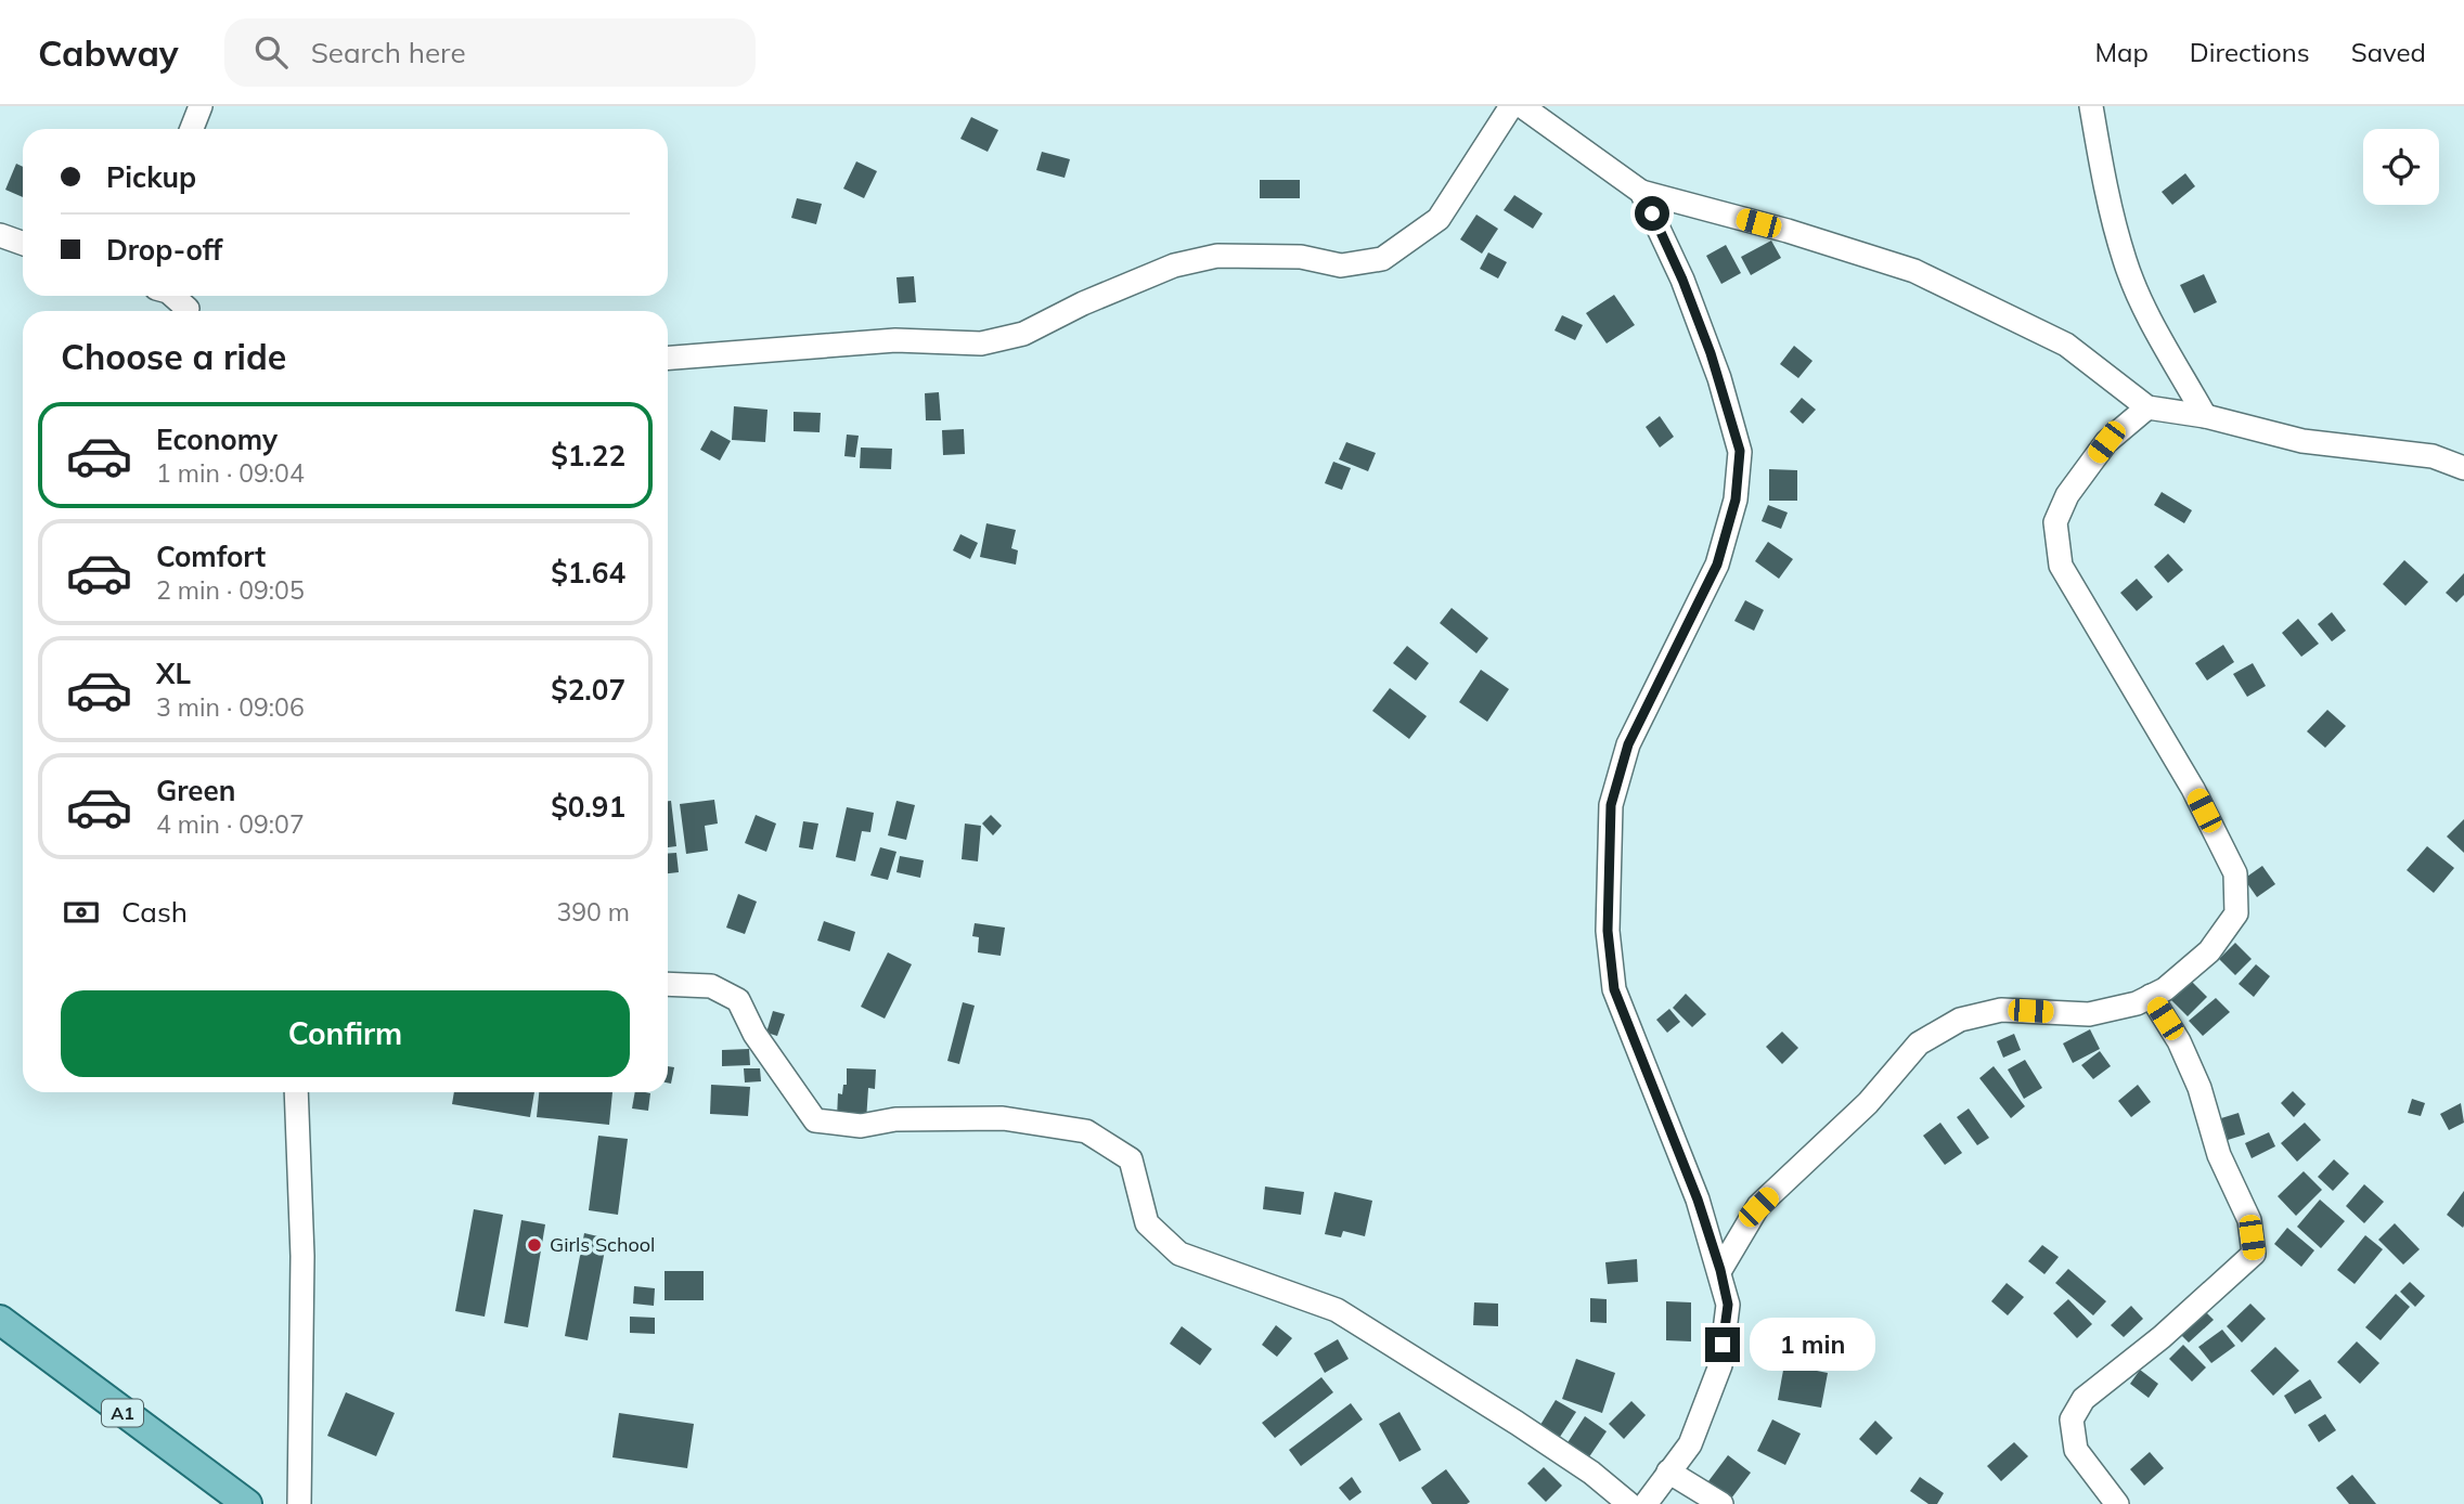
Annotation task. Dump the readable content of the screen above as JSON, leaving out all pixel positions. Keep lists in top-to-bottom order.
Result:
{
  "streets": {
    "main road": ["A1"]
  },
  "places": ["Girls School"],
  "page": {
    "header": "Cabway",
    "search": "Search here",
    "nav": ["Map", "Directions", "Saved"],
    "banner": ["Pickup", "Drop-off"],
    "heading": "Choose a ride",
    "list": [
      {
        "name": "Economy",
        "note": "1 min · 09:04",
        "value": "$1.22"
      },
      {
        "name": "Comfort",
        "note": "2 min · 09:05",
        "value": "$1.64"
      },
      {
        "name": "XL",
        "note": "3 min · 09:06",
        "value": "$2.07"
      },
      {
        "name": "Green",
        "note": "4 min · 09:07",
        "value": "$0.91"
      }
    ],
    "pay": ["Cash", "390 m"],
    "buttons": "Confirm",
    "bubble": "1 min"
  }
}
